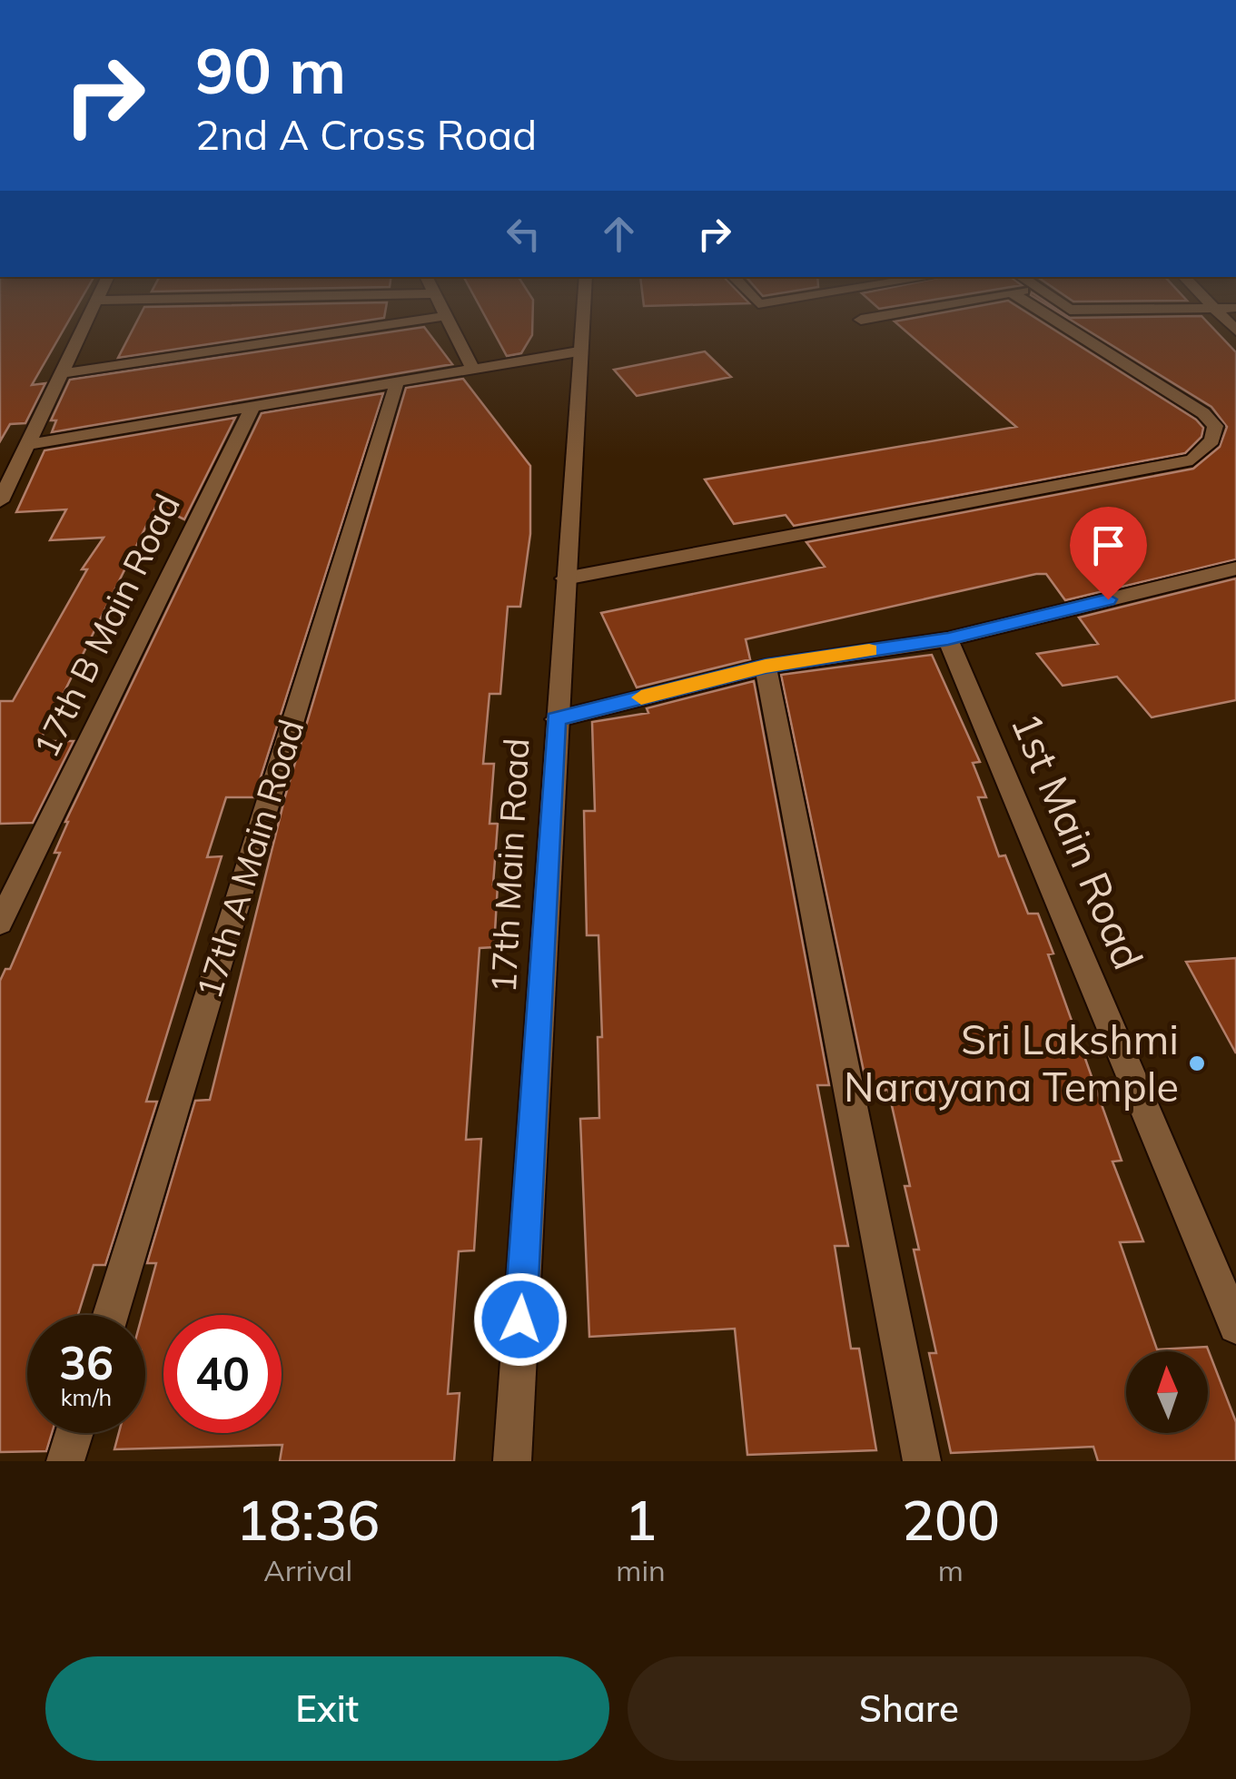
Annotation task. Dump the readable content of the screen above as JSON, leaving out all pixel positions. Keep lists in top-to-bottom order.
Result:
{
  "streets": {
    "street": [
      "17th B Main Road",
      "1st Main Road",
      "17th A Main Road",
      "17th Main Road"
    ]
  },
  "places": ["Sri Lakshmi Narayana Temple"],
  "north": "top",
  "page": {
    "turn": ["90 m", "2nd A Cross Road"],
    "speed": "36 km/h",
    "limit": "40",
    "eta": [
      "18:36",
      "Arrival",
      "1",
      "min",
      "200",
      "m"
    ],
    "buttons": ["Exit", "Share"]
  }
}
